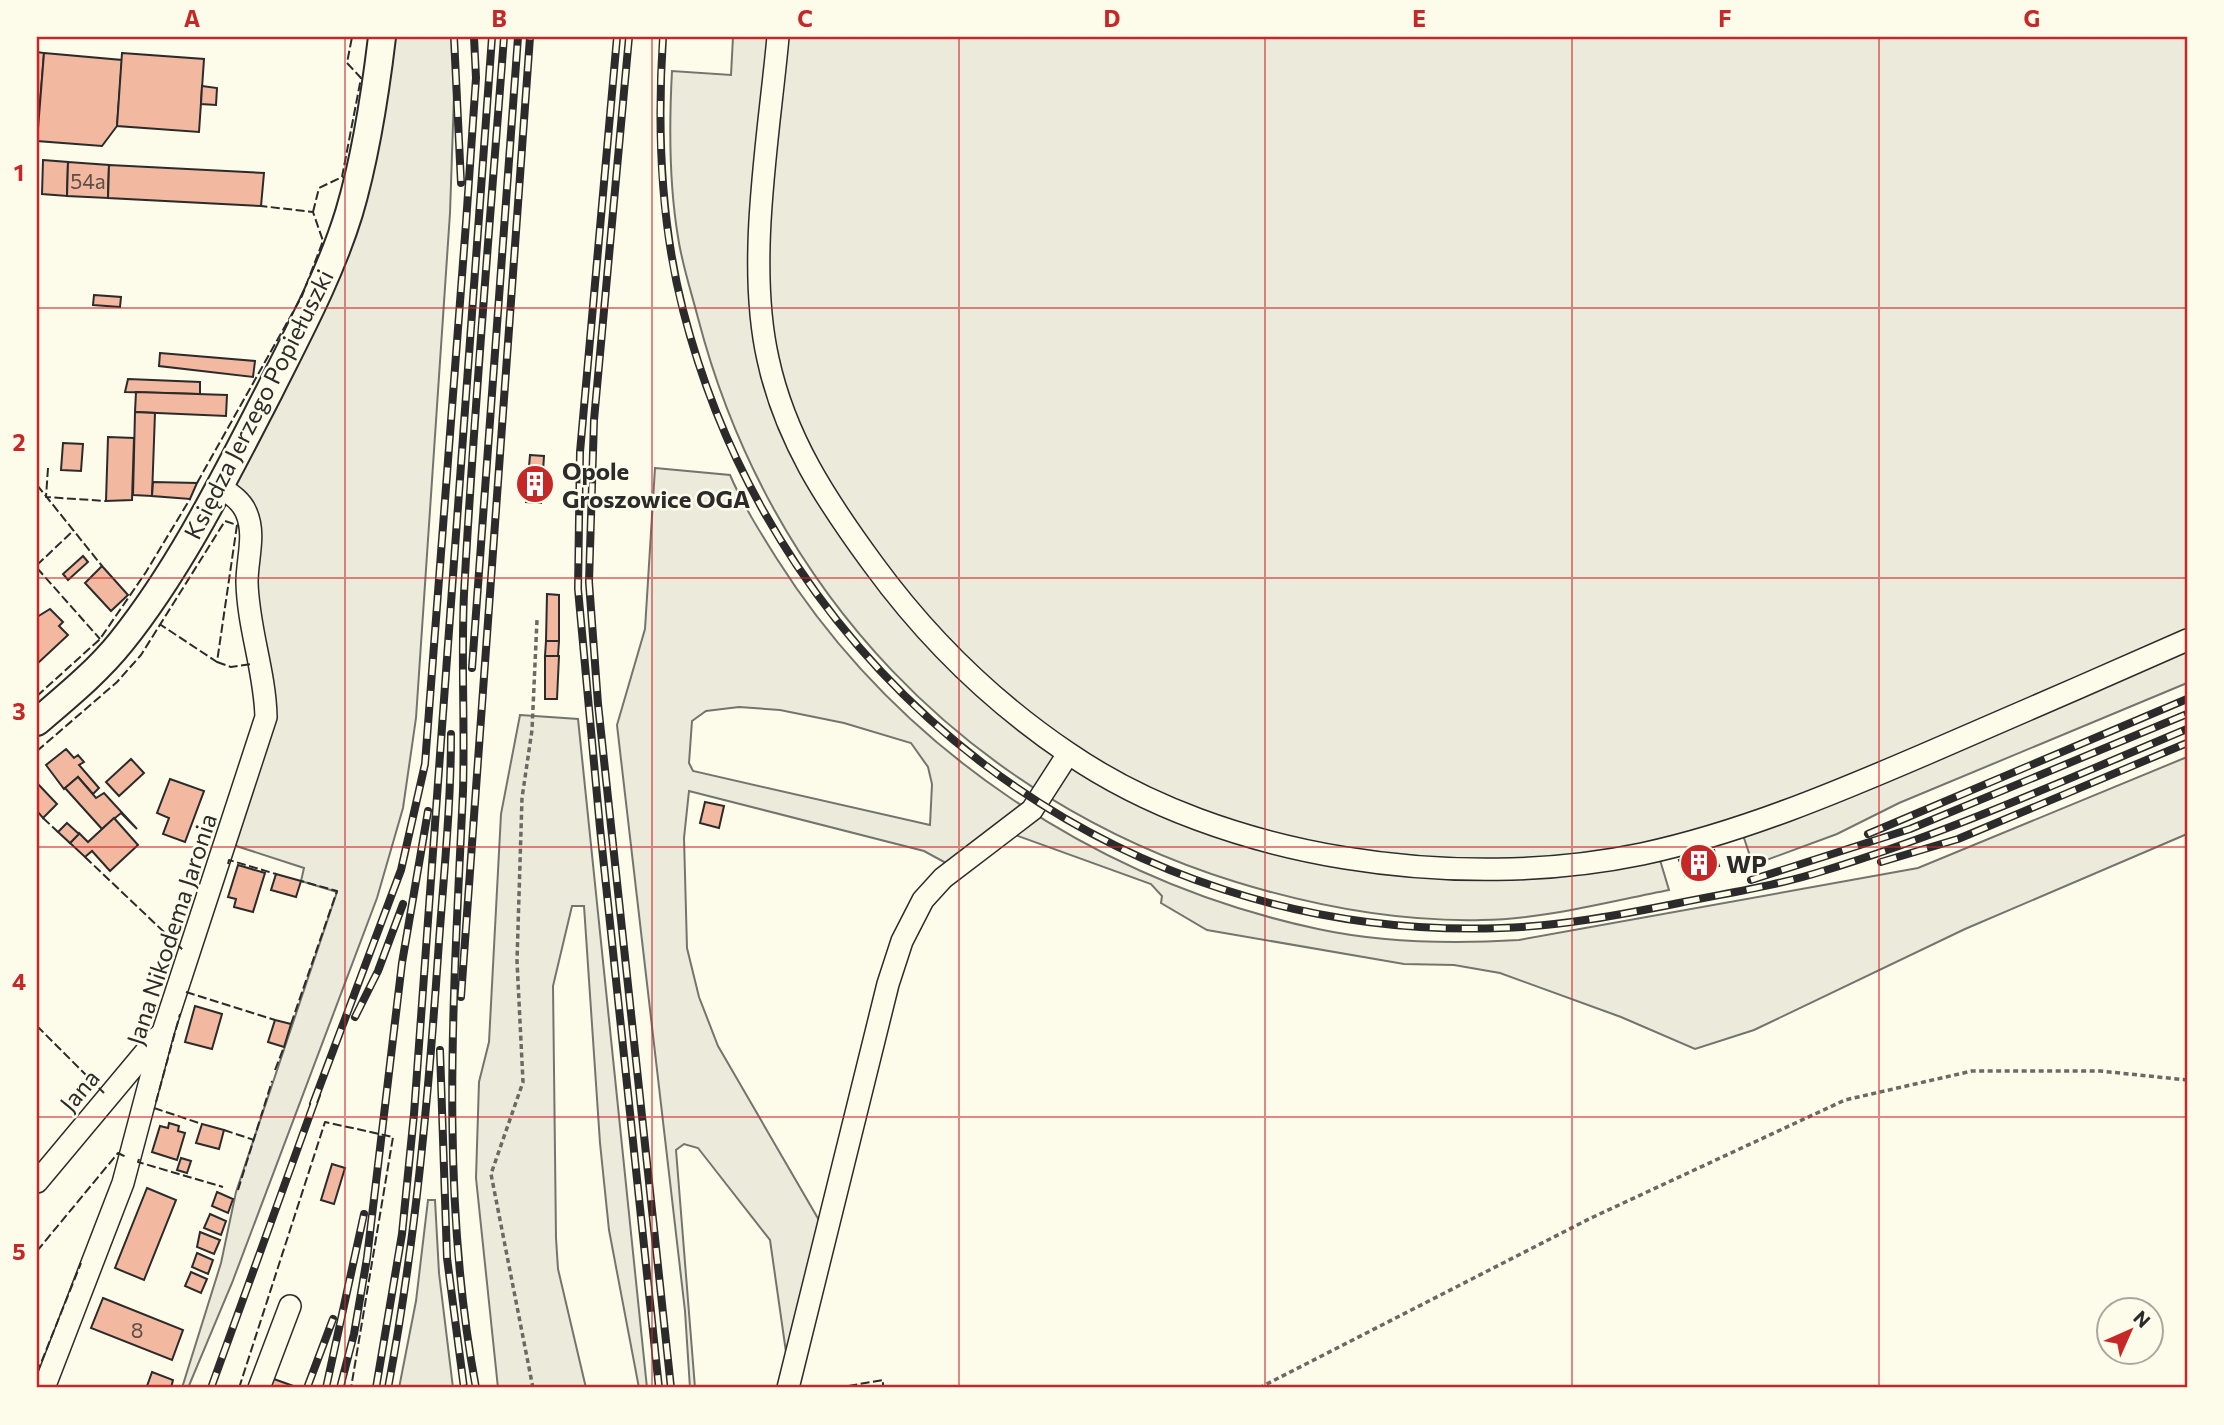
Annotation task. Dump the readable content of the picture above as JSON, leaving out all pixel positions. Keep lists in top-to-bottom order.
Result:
{
  "streets": {
    "main road": ["Księdza Jerzego Popiełuszki"],
    "street": ["Jana Nikodema Jaronia", "Jana"]
  },
  "crossings": [
    ["Księdza Jerzego Popiełuszki", "Jana Nikodema Jaronia"],
    ["Jana Nikodema Jaronia", "Jana"]
  ],
  "places": {
    "building": ["Opole Groszowice OGA", "WP"]
  },
  "house_numbers": ["54a", "8"],
  "north": "top right",
  "grid": {
    "columns": [
      "A",
      "B",
      "C",
      "D",
      "E",
      "F",
      "G"
    ],
    "rows": [
      "1",
      "2",
      "3",
      "4",
      "5"
    ]
  }
}
